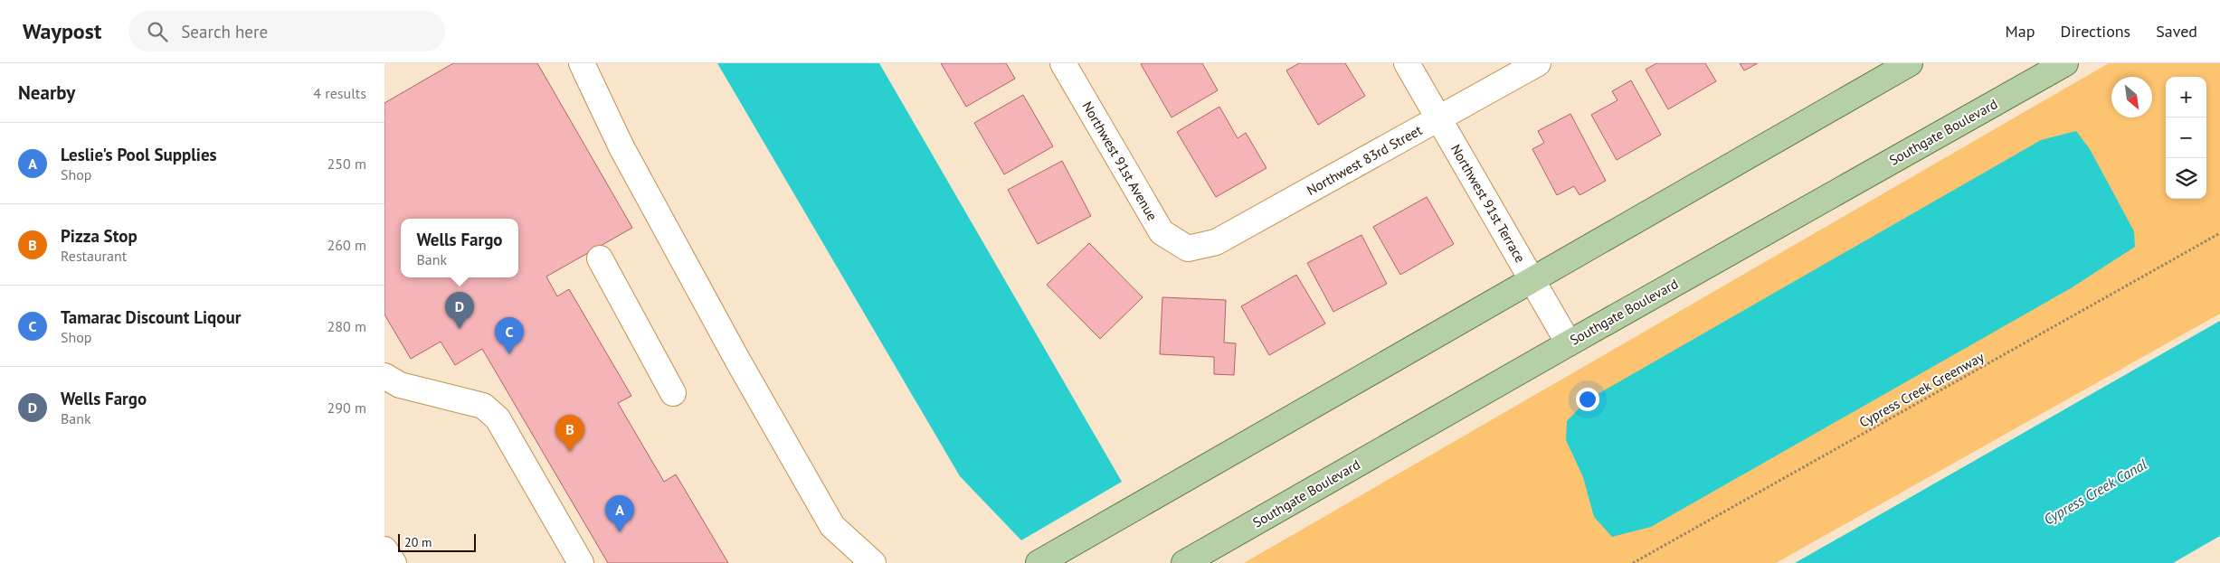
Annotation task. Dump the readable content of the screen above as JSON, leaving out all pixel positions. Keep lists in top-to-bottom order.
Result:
{
  "streets": {
    "main road": ["Southgate Boulevard"],
    "street": ["Northwest 83rd Street", "Northwest 91st Avenue", "Northwest 91st Terrace"],
    "path": ["Cypress Creek Greenway"]
  },
  "crossings": [
    ["Southgate Boulevard", "Northwest 91st Terrace"],
    ["Northwest 83rd Street", "Northwest 91st Avenue"],
    ["Northwest 83rd Street", "Northwest 91st Terrace"]
  ],
  "water": ["Cypress Creek Canal"],
  "scale_bar": "20 m",
  "north": "bottom right",
  "page": {
    "header": "Waypost",
    "search": "Search here",
    "nav": ["Map", "Directions", "Saved"],
    "heading": ["Nearby", "4 results"],
    "map_buttons": ["+", "−"],
    "list": [
      {
        "mark": "A",
        "name": "Leslie's Pool Supplies",
        "note": "Shop",
        "value": "250 m"
      },
      {
        "mark": "B",
        "name": "Pizza Stop",
        "note": "Restaurant",
        "value": "260 m"
      },
      {
        "mark": "C",
        "name": "Tamarac Discount Liqour",
        "note": "Shop",
        "value": "280 m"
      },
      {
        "mark": "D",
        "name": "Wells Fargo",
        "note": "Bank",
        "value": "290 m"
      }
    ],
    "popup": ["Wells Fargo", "Bank"],
    "pins": [
      "D",
      "C",
      "B",
      "A"
    ],
    "scale": "20 m"
  }
}
